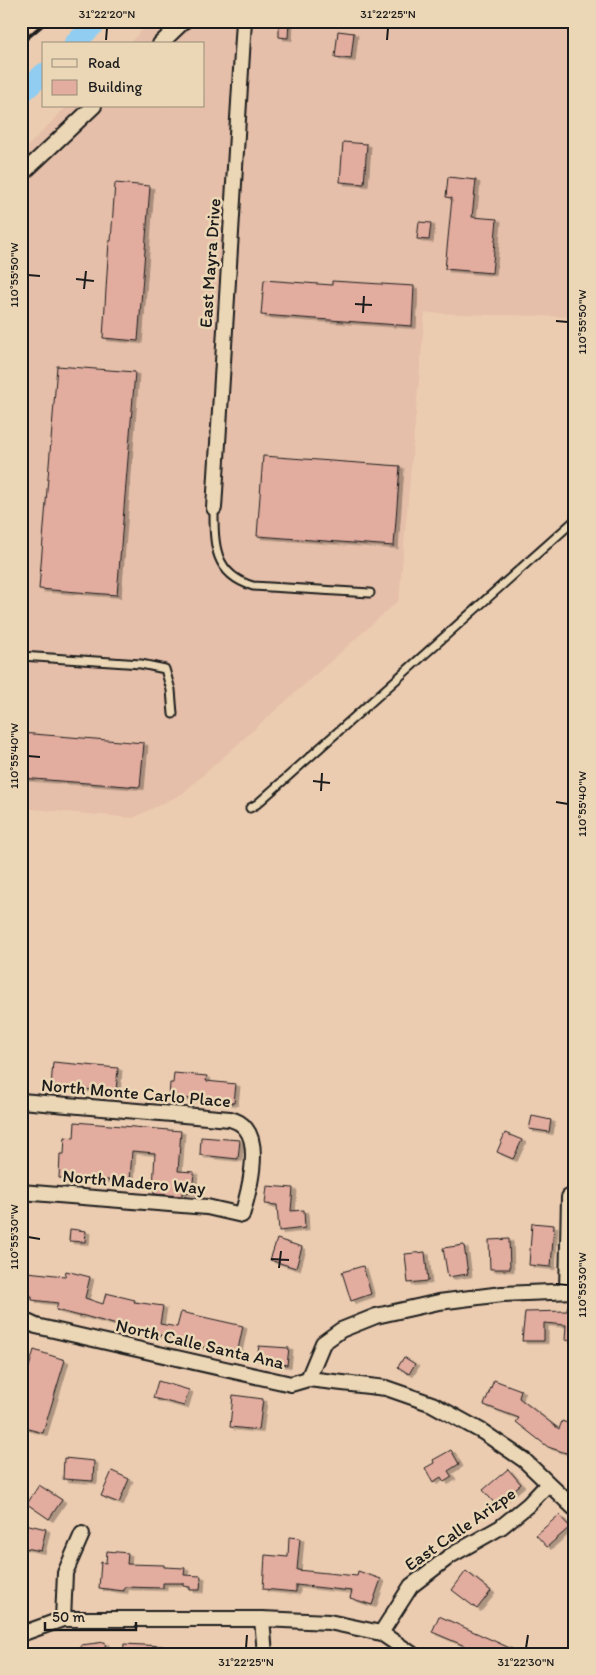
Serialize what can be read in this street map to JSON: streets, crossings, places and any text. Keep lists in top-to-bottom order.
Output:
{
  "streets": {
    "street": [
      "East Mayra Drive",
      "North Monte Carlo Place",
      "North Madero Way",
      "North Calle Santa Ana",
      "East Calle Arizpe"
    ]
  },
  "crossings": [
    ["North Monte Carlo Place", "North Madero Way"],
    ["North Calle Santa Ana", "East Calle Arizpe"]
  ],
  "legend": ["Road", "Building"],
  "scale_bar": "50 m",
  "coordinates": [
    "31°22'20\"N",
    "31°22'25\"N",
    "110°55'50\"W",
    "110°55'40\"W",
    "110°55'30\"W",
    "31°22'30\"N"
  ]
}
